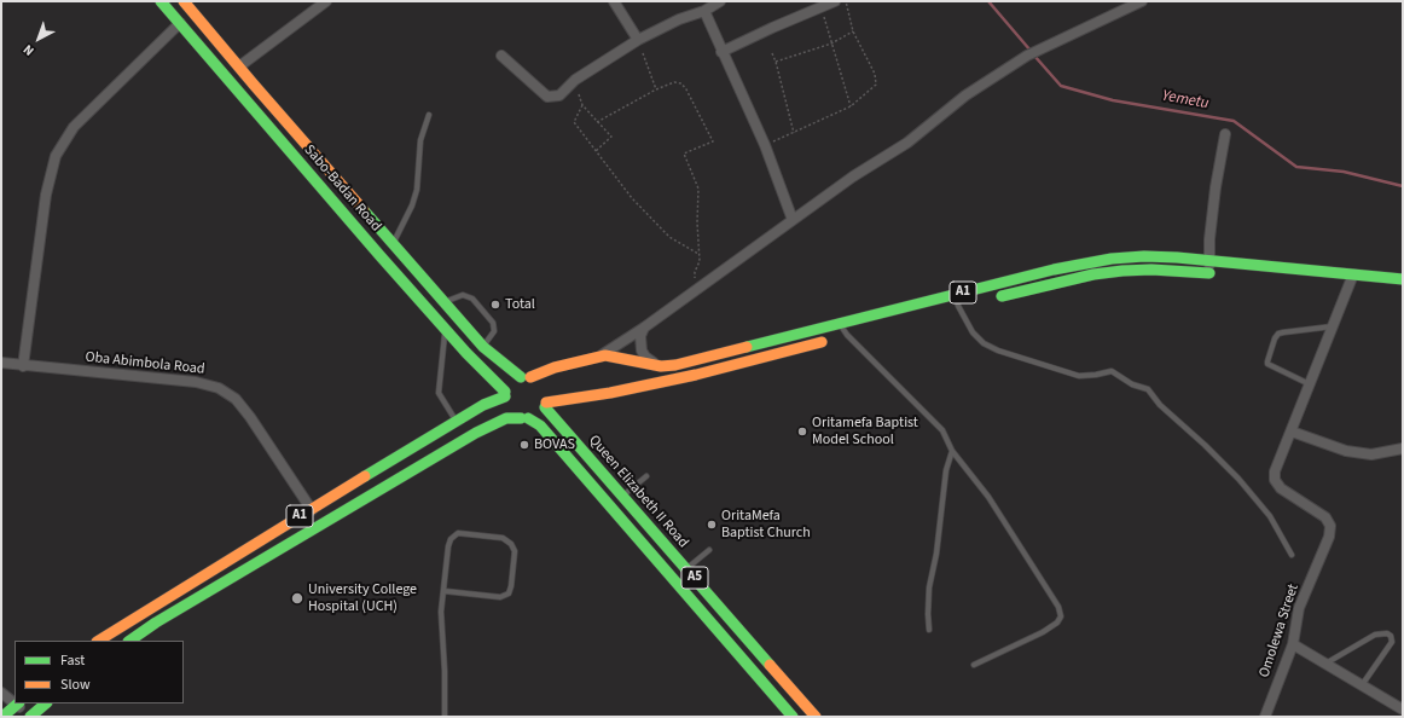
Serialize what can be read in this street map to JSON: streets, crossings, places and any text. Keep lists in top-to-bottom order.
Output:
{
  "streets": {
    "highway": [
      "Sabo-Badan Road",
      "A1",
      "Queen Elizabeth II Road",
      "A5"
    ],
    "street": ["Oba Abimbola Road", "Omolewa Street"]
  },
  "crossings": [
    ["Sabo-Badan Road", "A1"],
    ["Sabo-Badan Road", "Queen Elizabeth II Road"],
    ["Sabo-Badan Road", "A5"],
    ["A1", "Oba Abimbola Road"],
    ["A1", "Queen Elizabeth II Road"],
    ["A1", "A5"],
    ["Queen Elizabeth II Road", "A5"]
  ],
  "water": ["Yemetu"],
  "places": [
    "Total",
    "Oritamefa Baptist Model School",
    "BOVAS",
    "OritaMefa Baptist Church",
    "University College Hospital (UCH)"
  ],
  "legend": ["Fast", "Slow"],
  "north": "bottom left"
}
